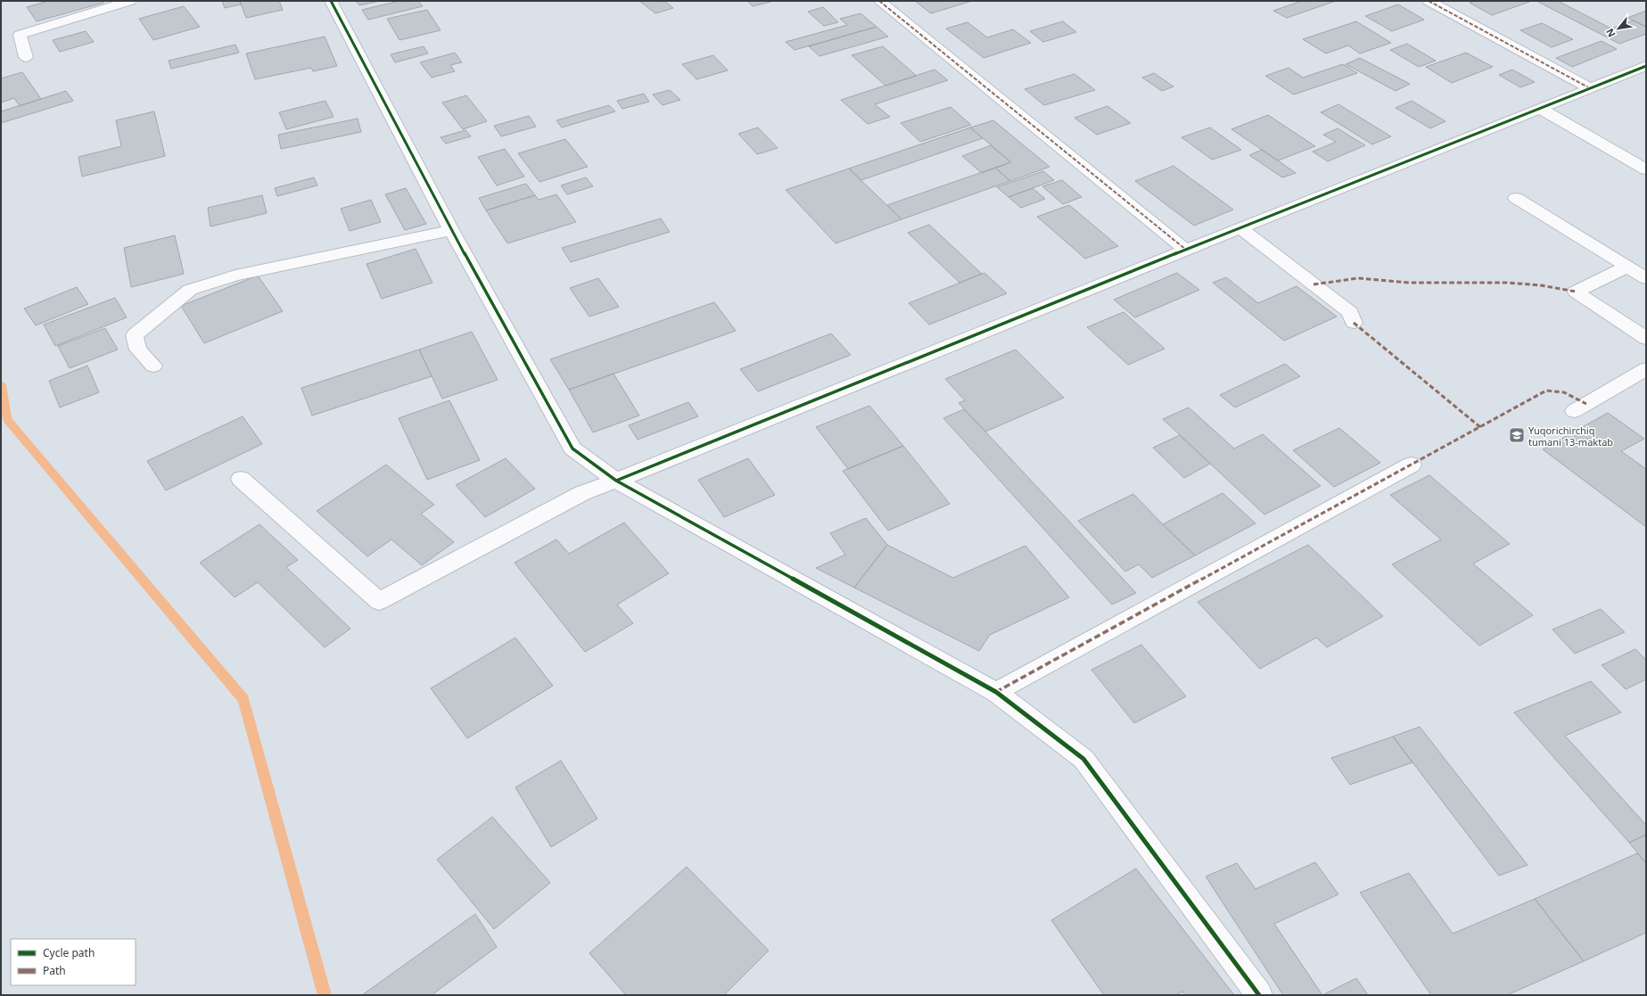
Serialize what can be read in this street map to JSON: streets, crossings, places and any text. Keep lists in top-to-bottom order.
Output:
{
  "places": {
    "school or university": ["Yuqorichirchiq tumani 13-maktab"]
  },
  "legend": ["Cycle path", "Path"],
  "north": "bottom left"
}
